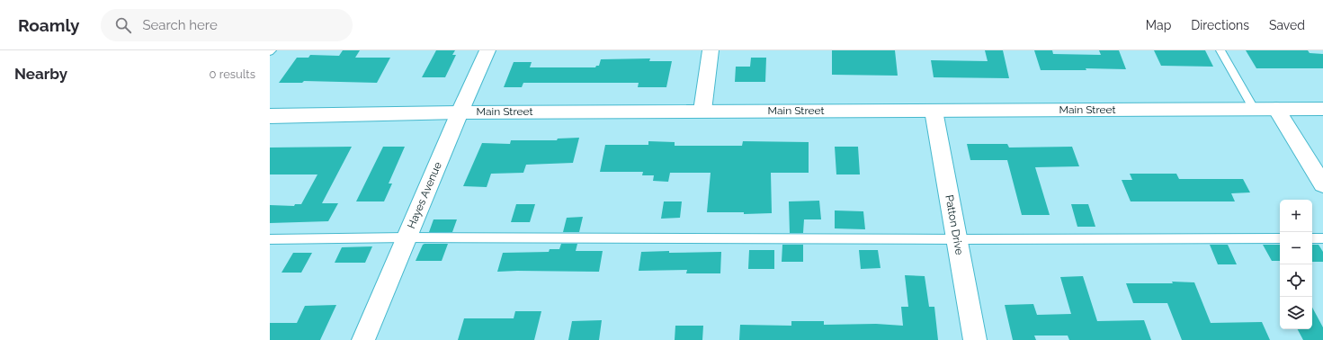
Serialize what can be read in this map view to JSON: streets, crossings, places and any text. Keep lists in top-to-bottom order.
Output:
{
  "streets": {
    "main road": ["Main Street", "Hayes Avenue", "Patton Drive"]
  },
  "crossings": [
    ["Main Street", "Hayes Avenue"],
    ["Main Street", "Patton Drive"]
  ],
  "page": {
    "header": "Roamly",
    "search": "Search here",
    "nav": ["Map", "Directions", "Saved"],
    "heading": ["Nearby", "0 results"],
    "map_buttons": ["+", "−"]
  }
}
